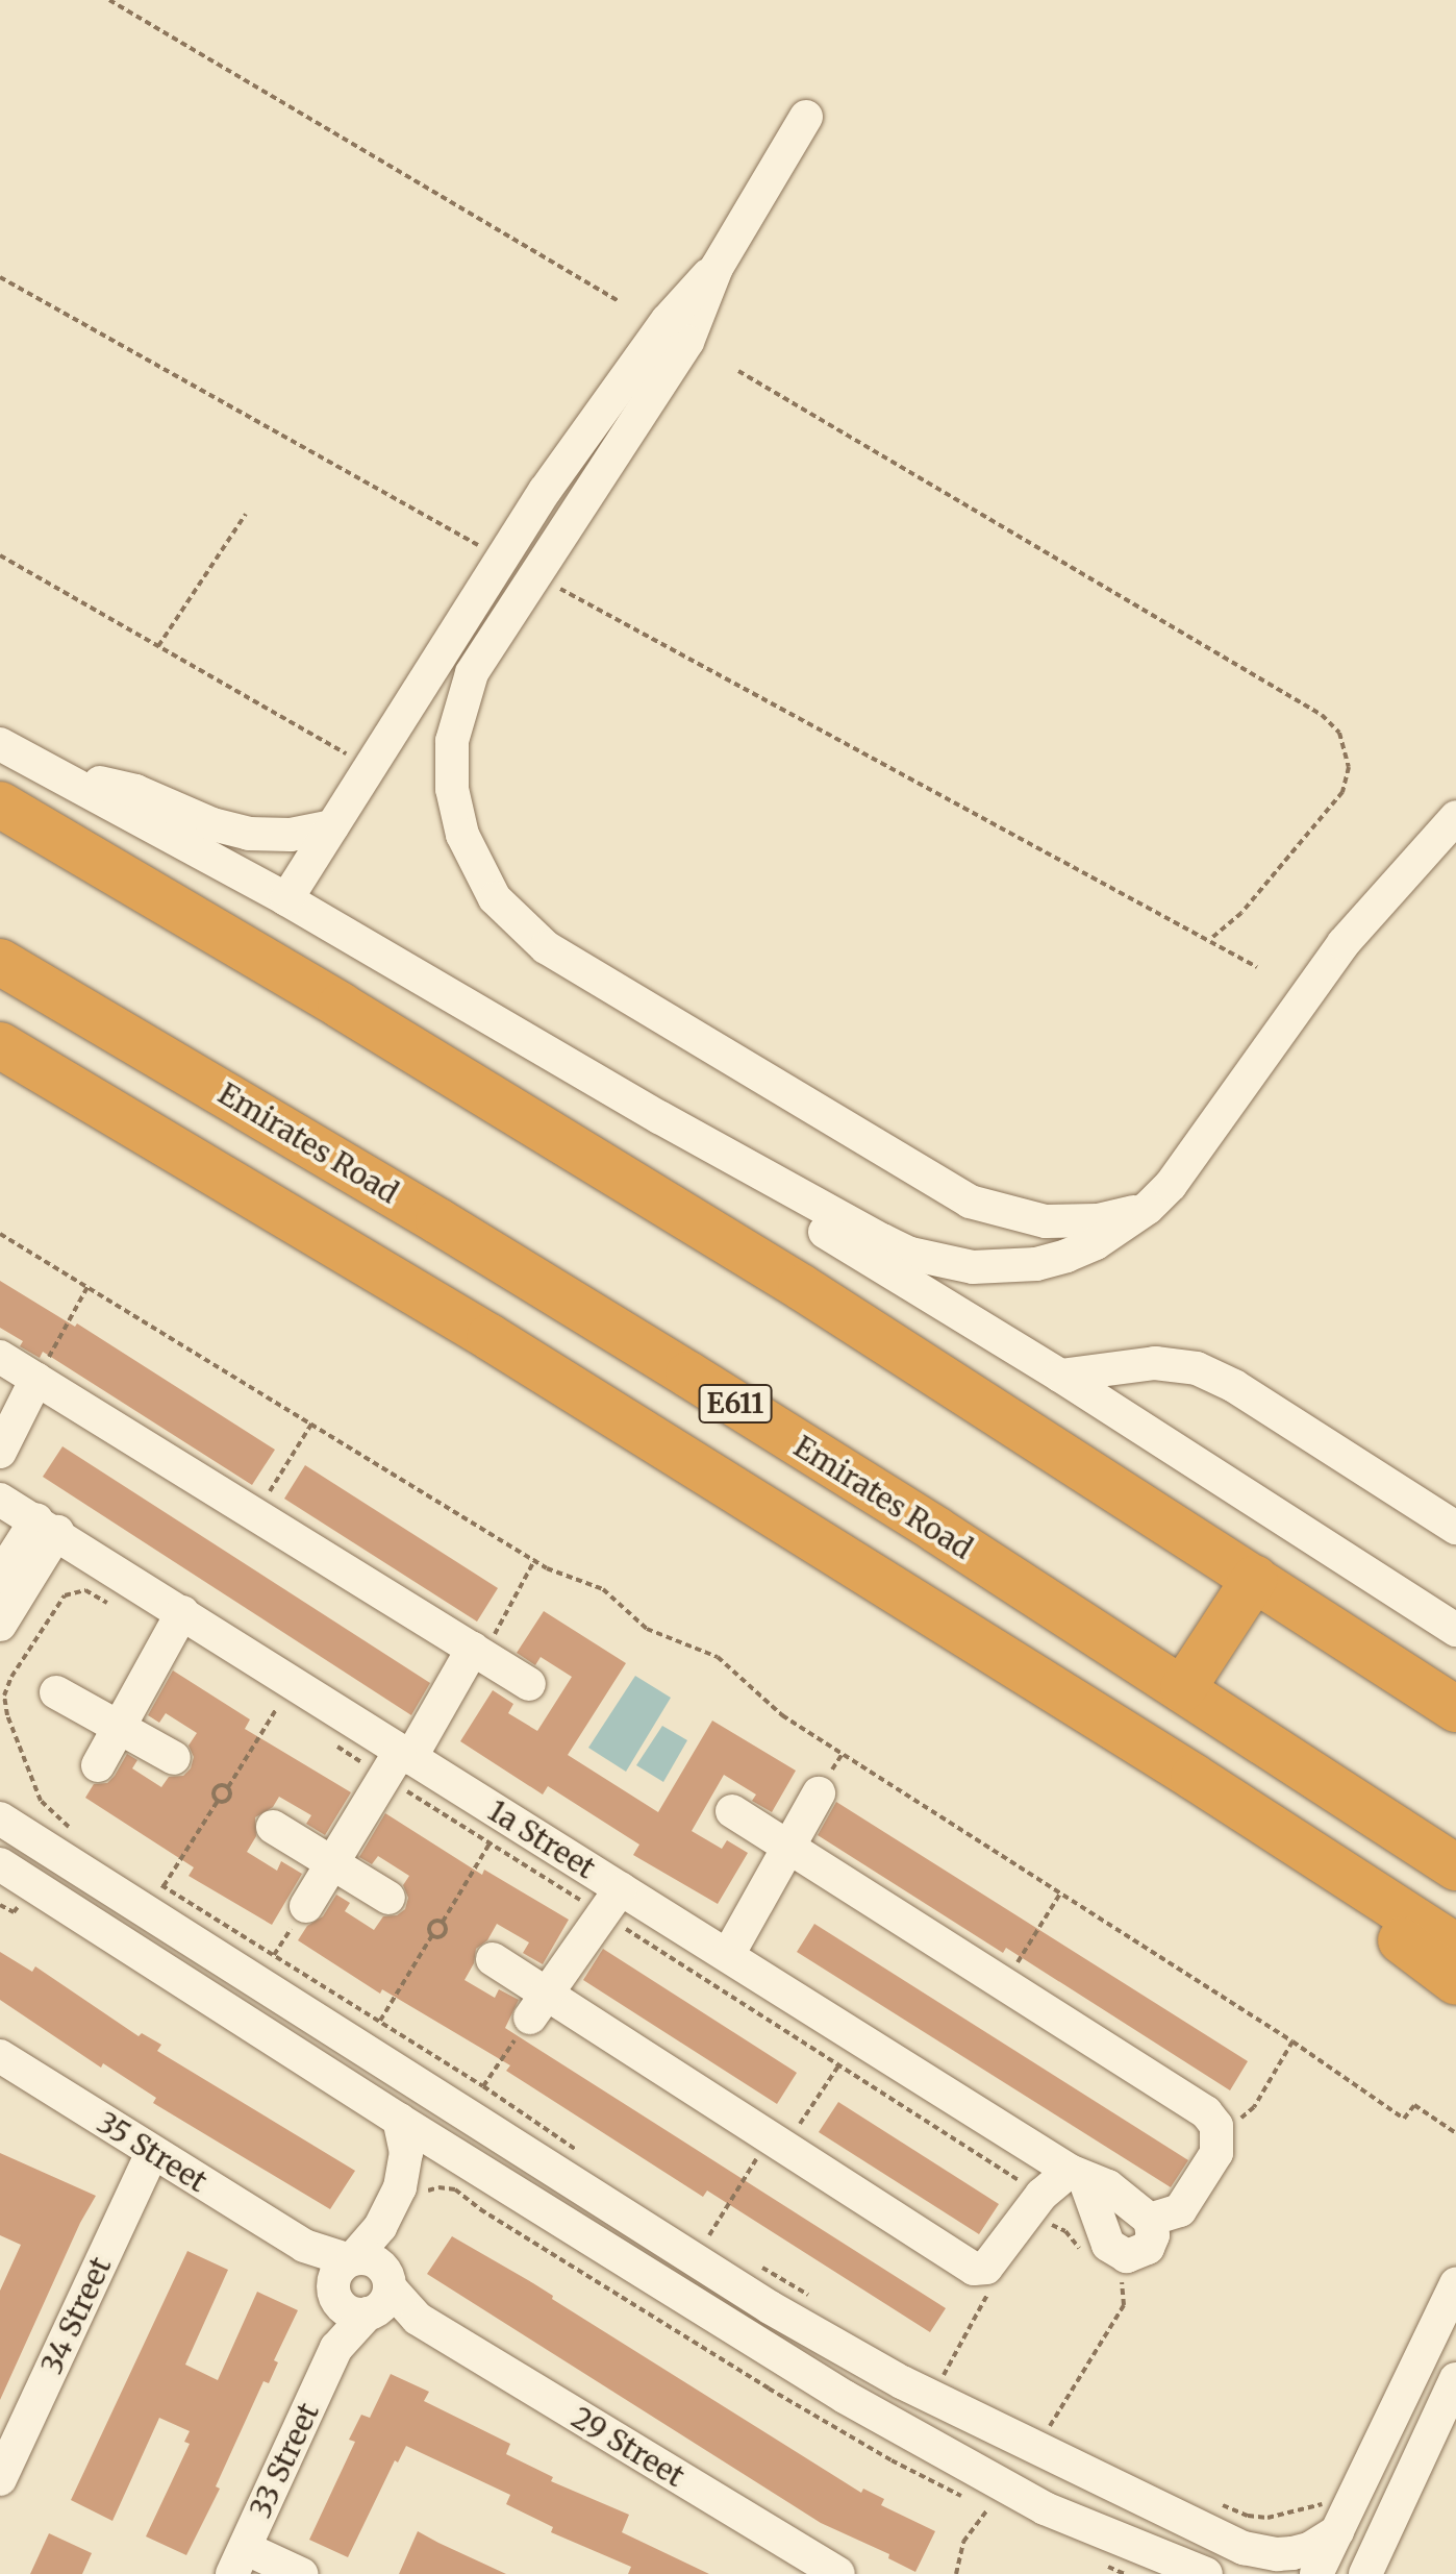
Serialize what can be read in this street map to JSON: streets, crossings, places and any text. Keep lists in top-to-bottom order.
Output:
{
  "streets": {
    "highway": ["Emirates Road", "E611"],
    "street": [
      "1a Street",
      "35 Street",
      "34 Street",
      "29 Street",
      "33 Street"
    ]
  },
  "crossings": [
    ["35 Street", "34 Street"],
    ["35 Street", "29 Street"],
    ["29 Street", "33 Street"]
  ]
}
